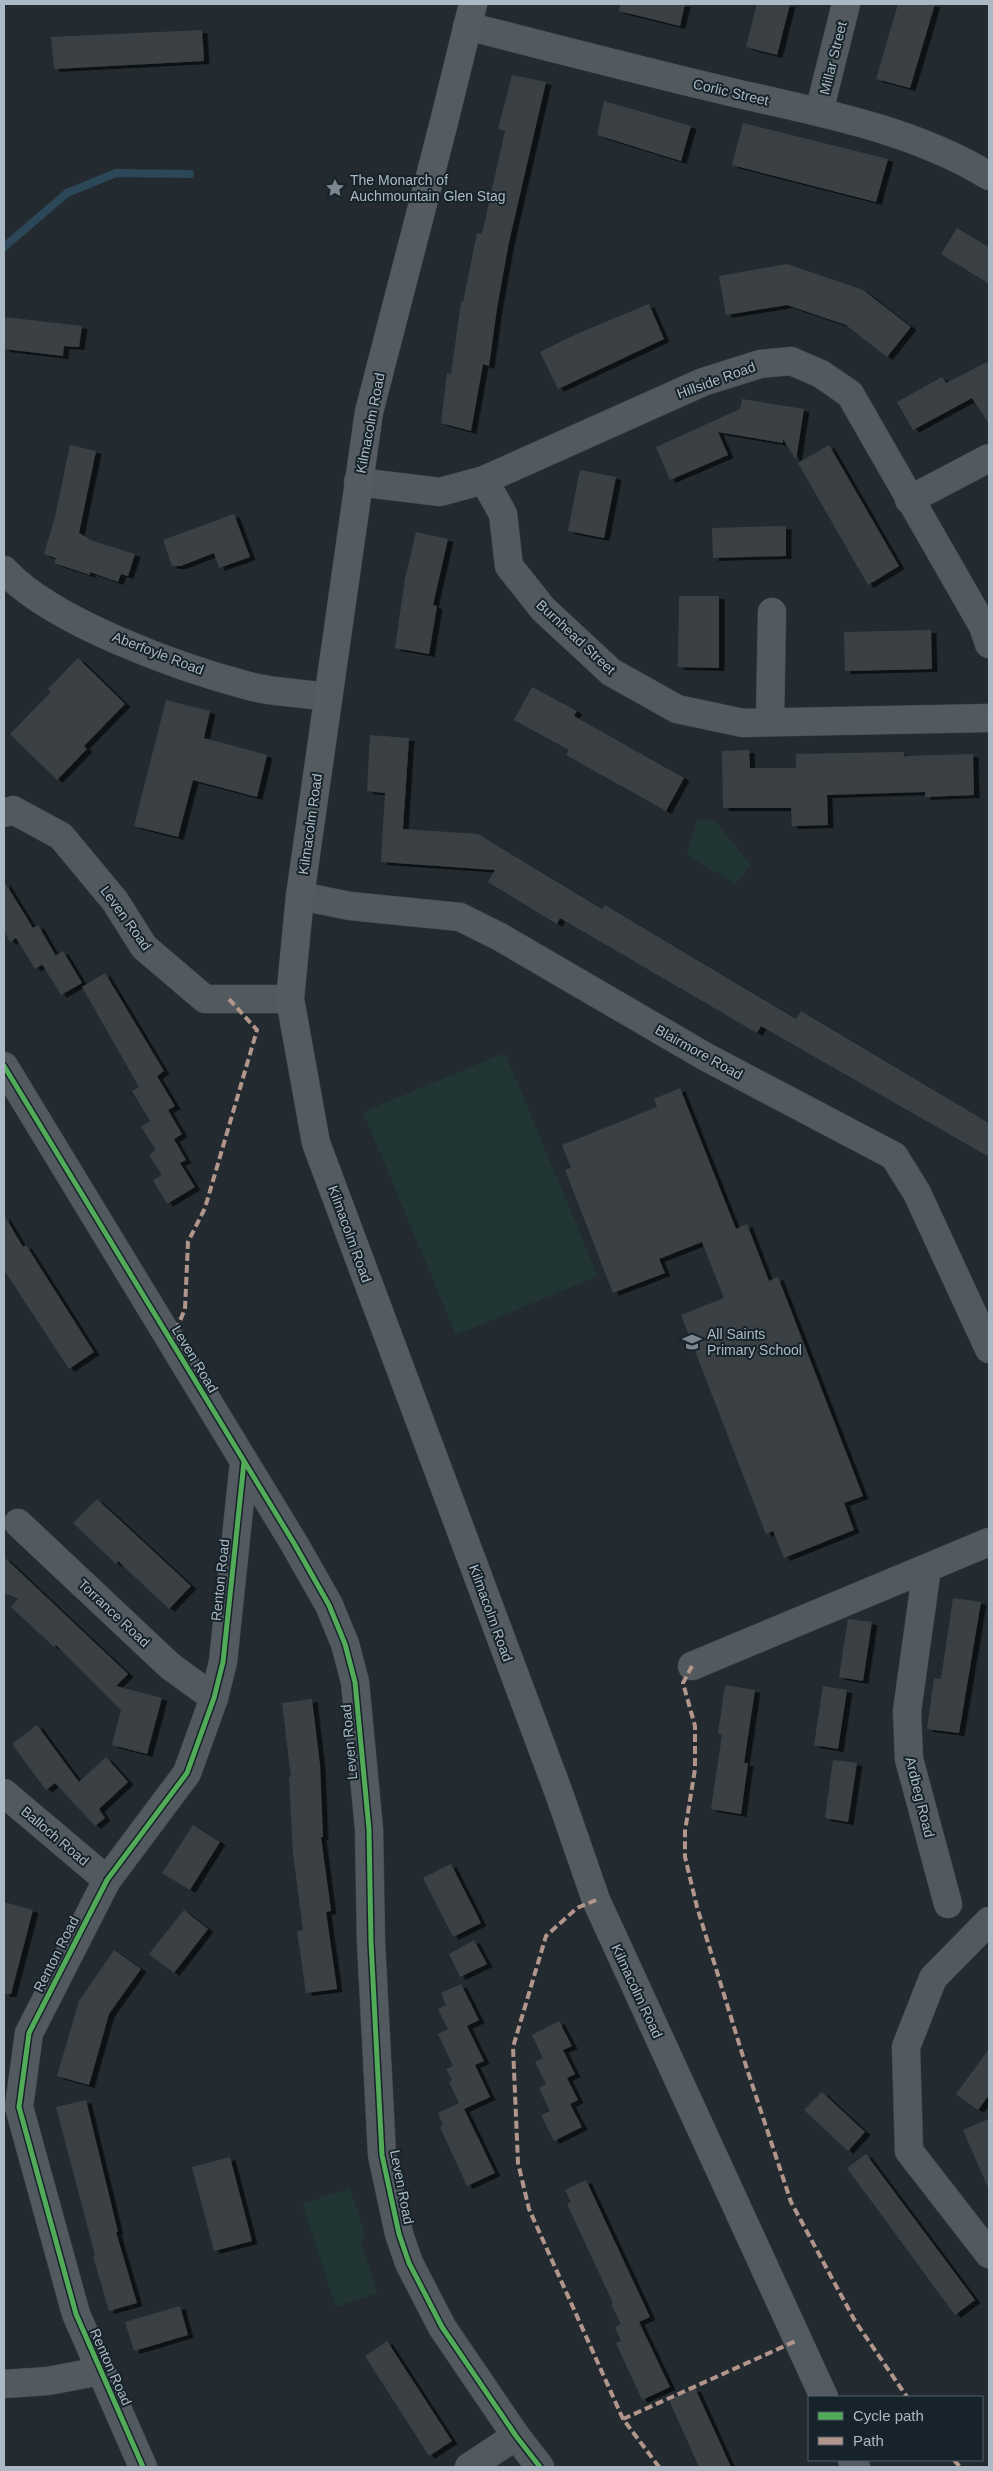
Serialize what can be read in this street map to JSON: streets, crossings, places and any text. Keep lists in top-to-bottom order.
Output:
{
  "streets": {
    "main road": ["Kilmacolm Road"],
    "street": [
      "Millar Street",
      "Corlic Street",
      "Hillside Road",
      "Burnhead Street",
      "Aberfoyle Road",
      "Leven Road",
      "Blairmore Road",
      "Renton Road",
      "Torrance Road",
      "Ardbeg Road",
      "Balloch Road"
    ]
  },
  "crossings": [
    ["Millar Street", "Corlic Street"],
    ["Corlic Street", "Kilmacolm Road"],
    ["Hillside Road", "Burnhead Street"],
    ["Kilmacolm Road", "Aberfoyle Road"],
    ["Kilmacolm Road", "Leven Road"],
    ["Kilmacolm Road", "Blairmore Road"],
    ["Leven Road", "Renton Road"],
    ["Renton Road", "Torrance Road"],
    ["Renton Road", "Balloch Road"]
  ],
  "places": {
    "place": ["The Monarch of Auchmountain Glen Stag"],
    "school or university": ["All Saints Primary School"]
  },
  "legend": ["Cycle path", "Path"]
}
